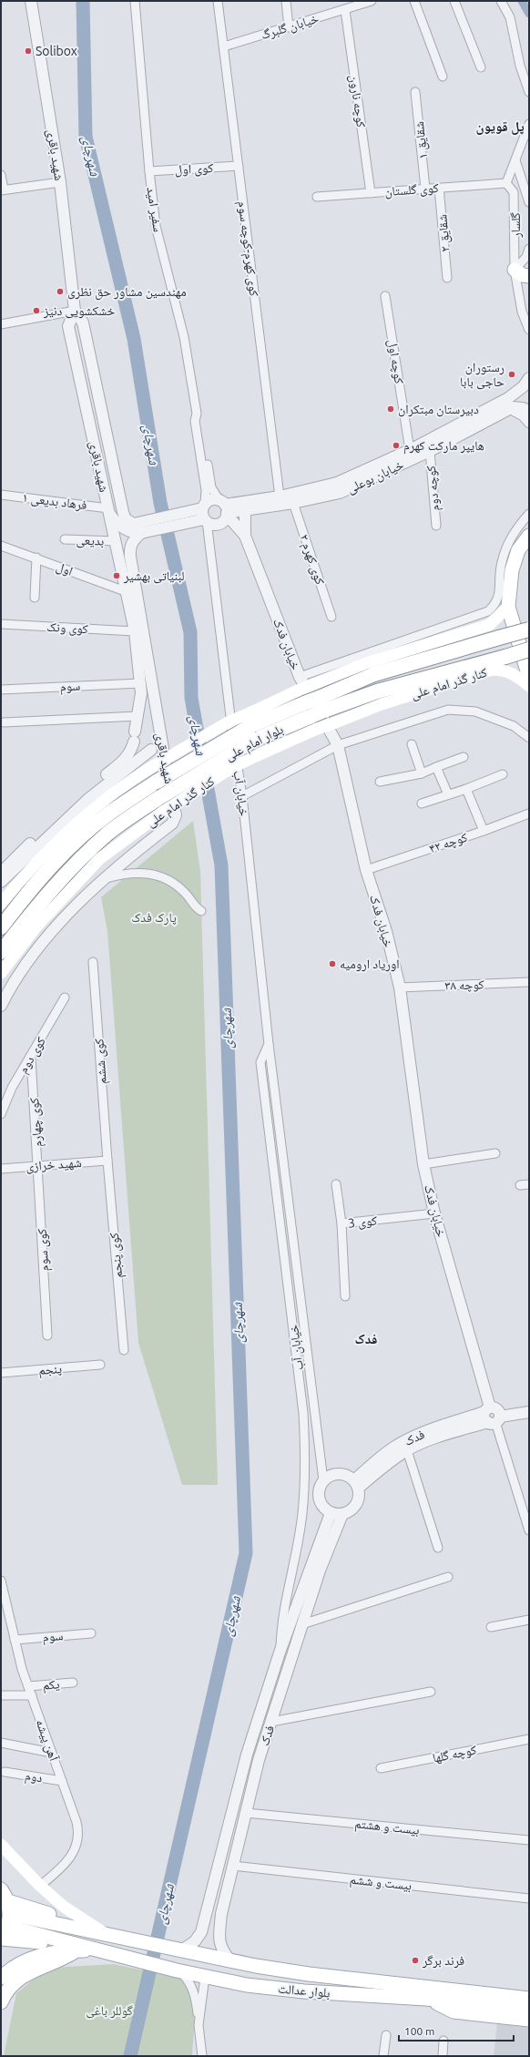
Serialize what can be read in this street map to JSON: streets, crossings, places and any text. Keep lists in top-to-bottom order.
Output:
{
  "streets": {
    "highway": ["بلوار امام علی"],
    "main road": ["کنار گذر امام علی", "بلوار عدالت"],
    "street": [
      "خیابان گلبرگ",
      "کوچه نارون",
      "شقایق ۱",
      "شهید باقری",
      "کوی اول",
      "کوی گلستان",
      "سفیر امید",
      "گلسار",
      "شقایق ۲",
      "کوی کهرم-کوچه سوم",
      "کوچه اول",
      "خیابان بوعلی",
      "کوچه دوم",
      "فرهاد بدیعی ۱",
      "بدیعی",
      "کوی کهرم ۲",
      "اول",
      "کوی ونک",
      "خیابان فدک",
      "سوم",
      "خیابان آب",
      "کوچه ۴۲",
      "کوچه ۳۸",
      "کوی دوم",
      "کوی ششم",
      "کوی چهارم",
      "شهید خرازی",
      "کوی 3",
      "کوی سوم",
      "کوی پنجم",
      "پنجم",
      "فدک",
      "یکم",
      "آهن پیشه",
      "کوچه گلها",
      "دوم",
      "بیست و هشتم",
      "بیست و ششم"
    ]
  },
  "crossings": [
    ["خیابان گلبرگ", "کوچه نارون"],
    ["خیابان گلبرگ", "کوی کهرم-کوچه سوم"],
    ["کوچه نارون", "کوی گلستان"],
    ["شقایق ۱", "کوی گلستان"],
    ["شهید باقری", "سفیر امید"],
    ["شهید باقری", "فرهاد بدیعی ۱"],
    ["شهید باقری", "بدیعی"],
    ["شهید باقری", "اول"],
    ["شهید باقری", "کوی ونک"],
    ["شهید باقری", "سوم"],
    ["شهید باقری", "خیابان آب"],
    ["کوی اول", "سفیر امید"],
    ["کوی اول", "کوی کهرم-کوچه سوم"],
    ["کوی گلستان", "گلسار"],
    ["کوی گلستان", "شقایق ۲"],
    ["سفیر امید", "خیابان بوعلی"],
    ["سفیر امید", "خیابان فدک"],
    ["سفیر امید", "خیابان آب"],
    ["کوی کهرم-کوچه سوم", "خیابان بوعلی"],
    ["کوچه اول", "خیابان بوعلی"],
    ["خیابان بوعلی", "کوچه دوم"],
    ["خیابان بوعلی", "کوی کهرم ۲"],
    ["خیابان بوعلی", "خیابان فدک"],
    ["خیابان فدک", "کوچه ۴۲"],
    ["خیابان فدک", "کوچه ۳۸"],
    ["خیابان فدک", "کوی 3"],
    ["خیابان فدک", "فدک"],
    ["سوم", "آهن پیشه"],
    ["خیابان آب", "فدک"],
    ["کوی دوم", "کوی چهارم"],
    ["کوی ششم", "شهید خرازی"],
    ["کوی ششم", "کوی پنجم"],
    ["کوی چهارم", "شهید خرازی"],
    ["کوی چهارم", "کوی سوم"],
    ["شهید خرازی", "کوی سوم"],
    ["شهید خرازی", "کوی پنجم"],
    ["فدک", "بیست و هشتم"],
    ["فدک", "بیست و ششم"],
    ["فدک", "بلوار عدالت"],
    ["یکم", "آهن پیشه"],
    ["آهن پیشه", "دوم"]
  ],
  "districts": ["پل قویون", "فدک"],
  "water": ["شهرچای"],
  "parks": ["پارک فدک", "گوللر باغی"],
  "places": [
    "Solibox",
    "مهندسین مشاور حق نظری",
    "خشکشویی دنیز",
    "رستوران حاجی بابا",
    "دبیرستان مبتکران",
    "هایپر مارکت کهرم",
    "لبنیاتی بهشیر",
    "اوریاد ارومیه",
    "فرند برگر"
  ],
  "scale_bar": "100 m"
}
